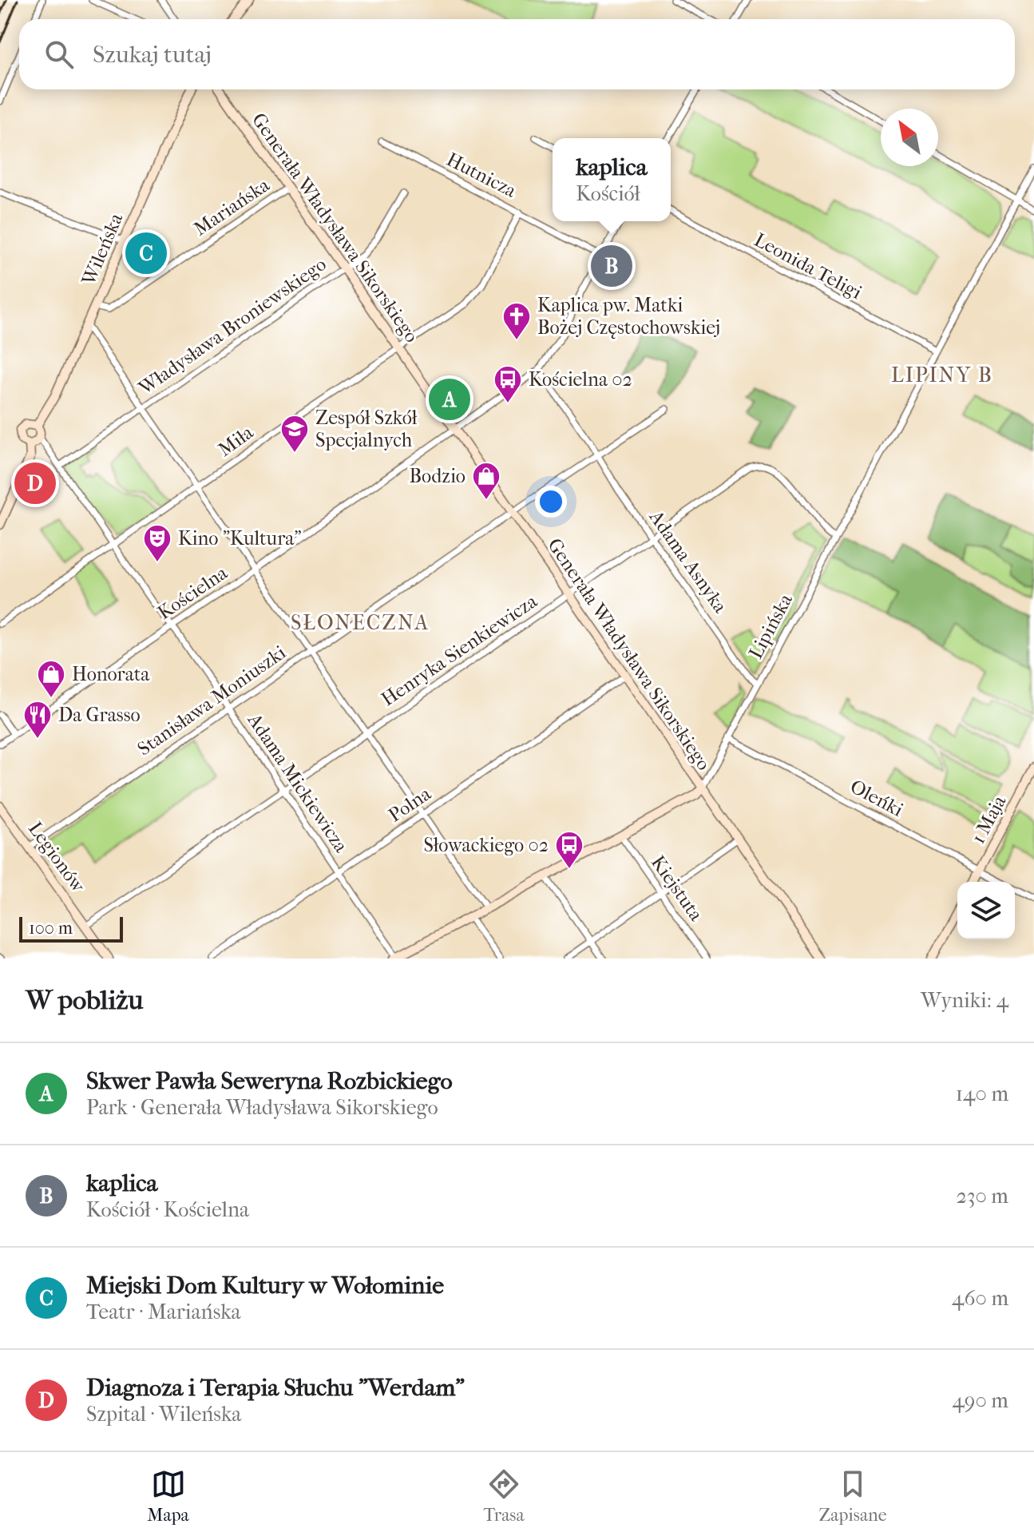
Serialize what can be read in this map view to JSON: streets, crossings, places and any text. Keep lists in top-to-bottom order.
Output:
{
  "streets": {
    "street": [
      "Hutnicza",
      "Mariańska",
      "Generała Władysława Sikorskiego",
      "Wileńska",
      "Leonida Teligi",
      "Władysława Broniewskiego",
      "Miła",
      "Adama Asnyka",
      "Kościelna",
      "Lipińska",
      "Henryka Sienkiewicza",
      "Stanisława Moniuszki",
      "Adama Mickiewicza",
      "Oleńki",
      "Polna",
      "1 Maja",
      "Legionów",
      "Kiejstuta"
    ]
  },
  "crossings": [
    ["Hutnicza", "Miła"],
    ["Hutnicza", "Kościelna"],
    ["Mariańska", "Generała Władysława Sikorskiego"],
    ["Mariańska", "Wileńska"],
    ["Generała Władysława Sikorskiego", "Władysława Broniewskiego"],
    ["Generała Władysława Sikorskiego", "Miła"],
    ["Generała Władysława Sikorskiego", "Kościelna"],
    ["Generała Władysława Sikorskiego", "Lipińska"],
    ["Generała Władysława Sikorskiego", "Henryka Sienkiewicza"],
    ["Generała Władysława Sikorskiego", "Stanisława Moniuszki"],
    ["Generała Władysława Sikorskiego", "Polna"],
    ["Wileńska", "Adama Mickiewicza"],
    ["Leonida Teligi", "Lipińska"],
    ["Władysława Broniewskiego", "Adama Mickiewicza"],
    ["Miła", "Adama Mickiewicza"],
    ["Adama Asnyka", "Kościelna"],
    ["Adama Asnyka", "Lipińska"],
    ["Adama Asnyka", "Henryka Sienkiewicza"],
    ["Adama Asnyka", "Stanisława Moniuszki"],
    ["Kościelna", "Adama Mickiewicza"],
    ["Lipińska", "Henryka Sienkiewicza"],
    ["Lipińska", "Adama Mickiewicza"],
    ["Lipińska", "Oleńki"],
    ["Lipińska", "Kiejstuta"],
    ["Henryka Sienkiewicza", "Adama Mickiewicza"],
    ["Henryka Sienkiewicza", "Legionów"],
    ["Stanisława Moniuszki", "Adama Mickiewicza"],
    ["Stanisława Moniuszki", "Legionów"],
    ["Adama Mickiewicza", "Polna"],
    ["Oleńki", "1 Maja"]
  ],
  "districts": ["LIPINY B", "SŁONECZNA"],
  "places": {
    "church": ["Kaplica pw. Matki Bożej Częstochowskiej"],
    "bus stop": ["Kościelna 02", "Słowackiego 02"],
    "school or university": ["Zespół Szkół Specjalnych"],
    "shop": ["Bodzio", "Honorata"],
    "theatre": ["Kino \"Kultura\""],
    "restaurant": ["Da Grasso"]
  },
  "scale_bar": "100 m",
  "north": "top left",
  "page": {
    "search": "Szukaj tutaj",
    "popup": ["kaplica", "Kościół"],
    "pins": [
      "C",
      "B",
      "A",
      "D"
    ],
    "scale": "100 m",
    "heading": ["W pobliżu", "Wyniki: 4"],
    "list": [
      {
        "mark": "A",
        "name": "Skwer Pawła Seweryna Rozbickiego",
        "note": "Park · Generała Władysława Sikorskiego",
        "value": "140 m"
      },
      {
        "mark": "B",
        "name": "kaplica",
        "note": "Kościół · Kościelna",
        "value": "230 m"
      },
      {
        "mark": "C",
        "name": "Miejski Dom Kultury w Wołominie",
        "note": "Teatr · Mariańska",
        "value": "460 m"
      },
      {
        "mark": "D",
        "name": "Diagnoza i Terapia Słuchu \"Werdam\"",
        "note": "Szpital · Wileńska",
        "value": "490 m"
      }
    ],
    "nav": ["Mapa", "Trasa", "Zapisane"]
  }
}
